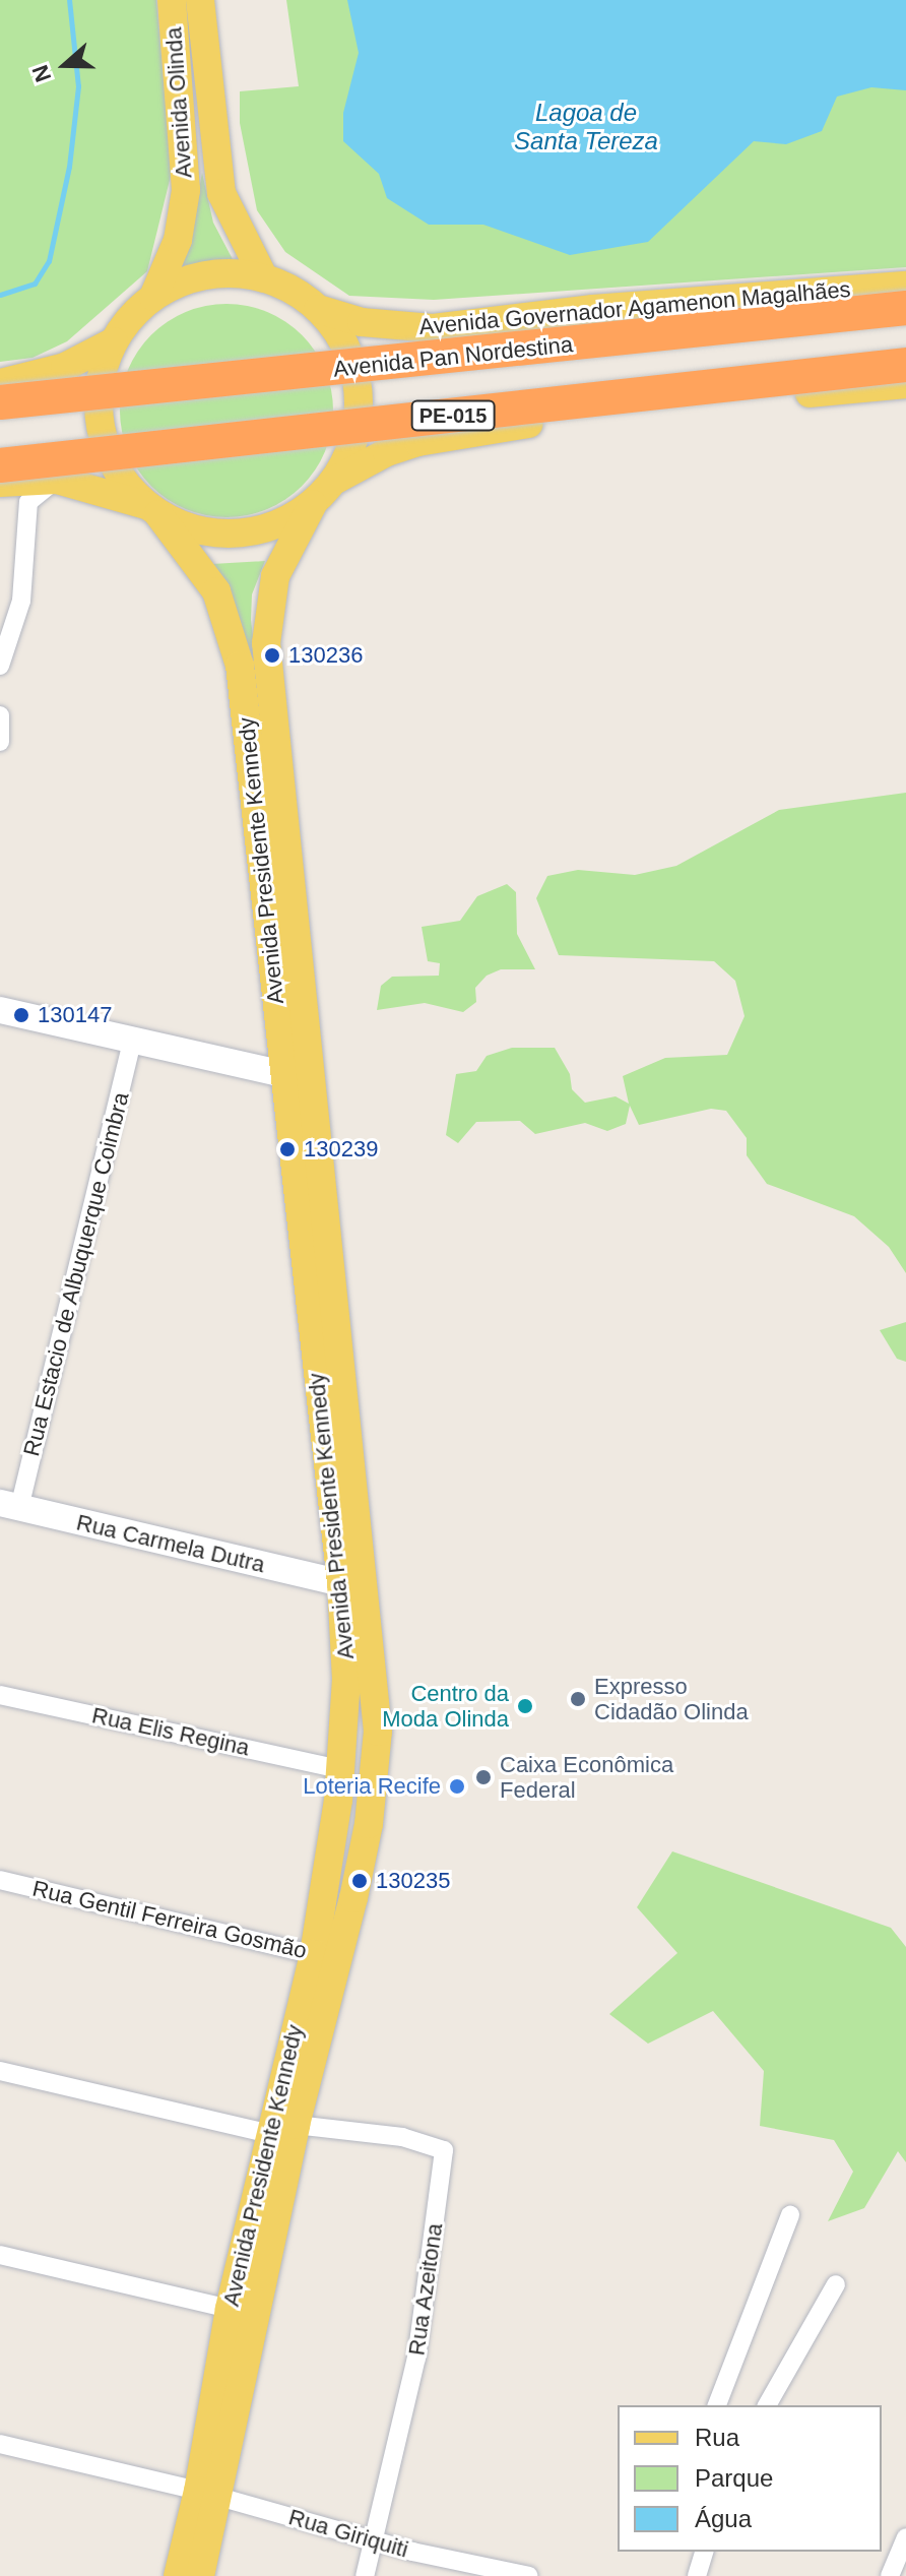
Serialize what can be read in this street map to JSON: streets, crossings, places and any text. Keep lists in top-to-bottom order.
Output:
{
  "streets": {
    "highway": ["Avenida Pan Nordestina", "PE-015"],
    "main road": ["Avenida Olinda", "Avenida Governador Agamenon Magalhães", "Avenida Presidente Kennedy"],
    "street": [
      "Rua Estacio de Albuquerque Coimbra",
      "Rua Carmela Dutra",
      "Rua Elis Regina",
      "Rua Gentil Ferreira Gosmão",
      "Rua Azeitona",
      "Rua Giriquiti"
    ]
  },
  "crossings": [
    ["Avenida Olinda", "Avenida Governador Agamenon Magalhães"],
    ["Avenida Olinda", "Avenida Presidente Kennedy"],
    ["Avenida Governador Agamenon Magalhães", "Avenida Presidente Kennedy"],
    ["Avenida Presidente Kennedy", "Rua Carmela Dutra"],
    ["Avenida Presidente Kennedy", "Rua Elis Regina"],
    ["Avenida Presidente Kennedy", "Rua Gentil Ferreira Gosmão"],
    ["Avenida Presidente Kennedy", "Rua Azeitona"],
    ["Avenida Presidente Kennedy", "Rua Giriquiti"],
    ["Rua Estacio de Albuquerque Coimbra", "Rua Carmela Dutra"],
    ["Rua Azeitona", "Rua Giriquiti"]
  ],
  "water": ["Lagoa de Santa Tereza"],
  "places": [
    "130236",
    "130147",
    "130239",
    "Expresso Cidadão Olinda",
    "Centro da Moda Olinda",
    "Caixa Econômica Federal",
    "Loteria Recife",
    "130235"
  ],
  "legend": ["Rua", "Parque", "Água"],
  "north": "left"
}
